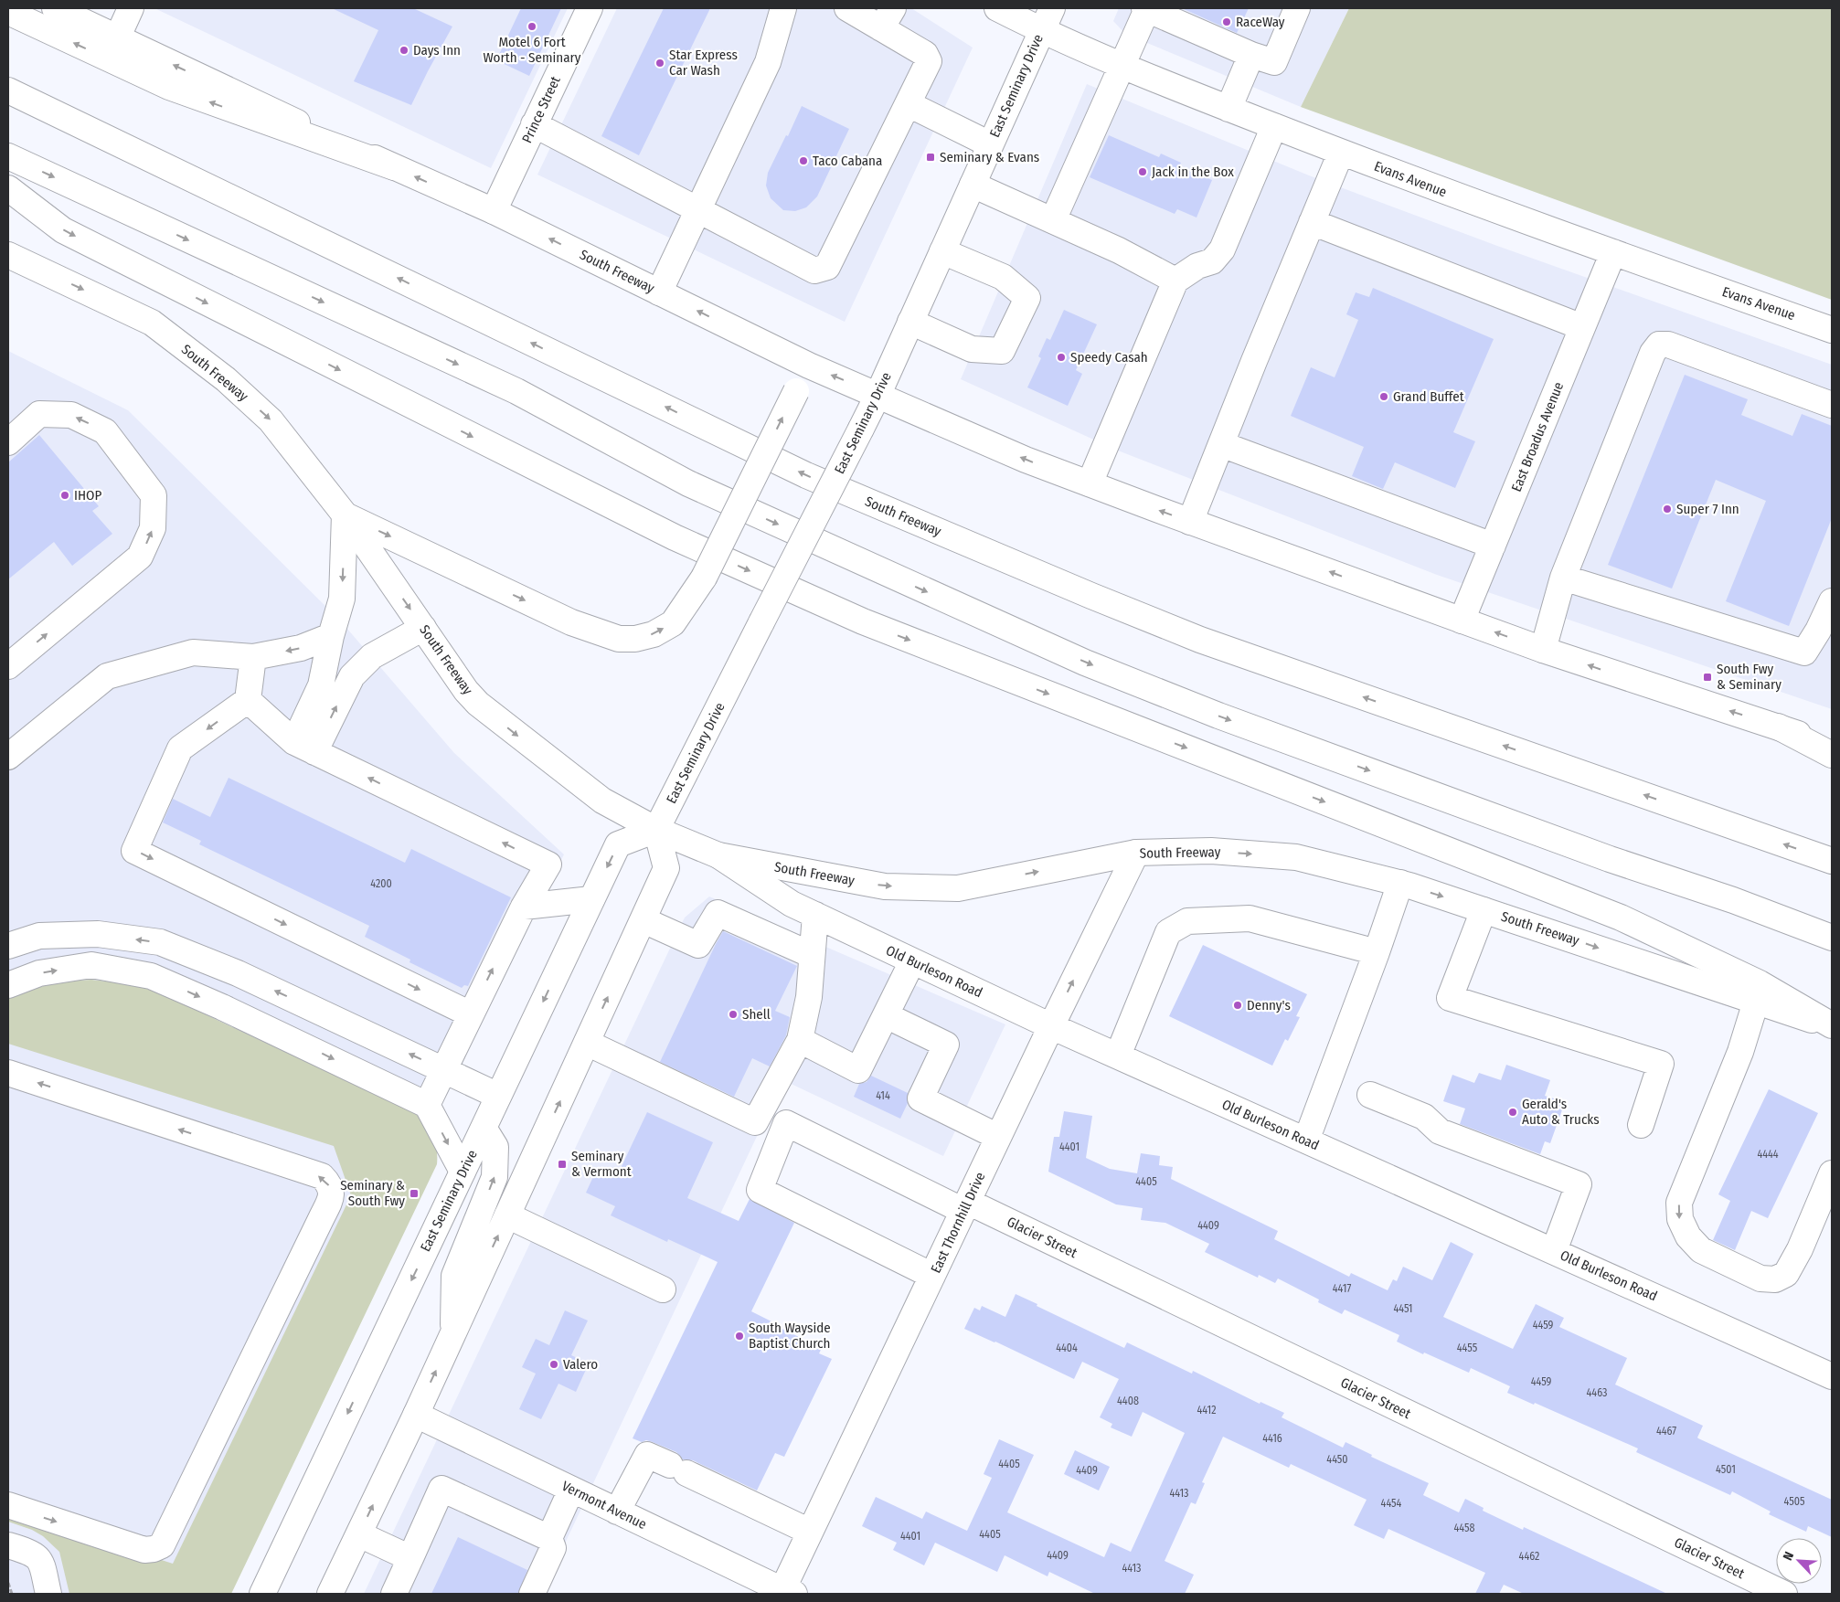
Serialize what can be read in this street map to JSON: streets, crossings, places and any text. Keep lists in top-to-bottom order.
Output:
{
  "streets": {
    "main road": [
      "East Seminary Drive",
      "Prince Street",
      "Evans Avenue",
      "South Freeway",
      "East Broadus Avenue",
      "Old Burleson Road",
      "East Thornhill Drive",
      "Glacier Street",
      "Vermont Avenue"
    ]
  },
  "crossings": [
    ["East Seminary Drive", "Evans Avenue"],
    ["East Seminary Drive", "South Freeway"],
    ["Prince Street", "South Freeway"],
    ["Evans Avenue", "East Broadus Avenue"],
    ["South Freeway", "East Broadus Avenue"],
    ["South Freeway", "Old Burleson Road"],
    ["South Freeway", "East Thornhill Drive"],
    ["Old Burleson Road", "East Thornhill Drive"],
    ["East Thornhill Drive", "Glacier Street"],
    ["East Thornhill Drive", "Vermont Avenue"]
  ],
  "places": {
    "other": [
      "RaceWay",
      "Motel 6 Fort Worth - Seminary",
      "Days Inn",
      "Star Express Car Wash",
      "Taco Cabana",
      "Jack in the Box",
      "Speedy Casah",
      "Grand Buffet",
      "IHOP",
      "Super 7 Inn",
      "Denny's",
      "Shell",
      "Gerald's Auto & Trucks",
      "South Wayside Baptist Church",
      "Valero"
    ],
    "transit": [
      "Seminary & Evans",
      "South Fwy & Seminary",
      "Seminary & Vermont",
      "Seminary & South Fwy"
    ]
  },
  "house_numbers": [
    "4200",
    "414",
    "4401",
    "4444",
    "4405",
    "4409",
    "4417",
    "4451",
    "4459",
    "4404",
    "4455",
    "4459",
    "4463",
    "4408",
    "4412",
    "4467",
    "4416",
    "4450",
    "4405",
    "4501",
    "4409",
    "4413",
    "4505",
    "4454",
    "4458",
    "4405",
    "4401",
    "4409",
    "4462",
    "4413"
  ],
  "north": "top left"
}
